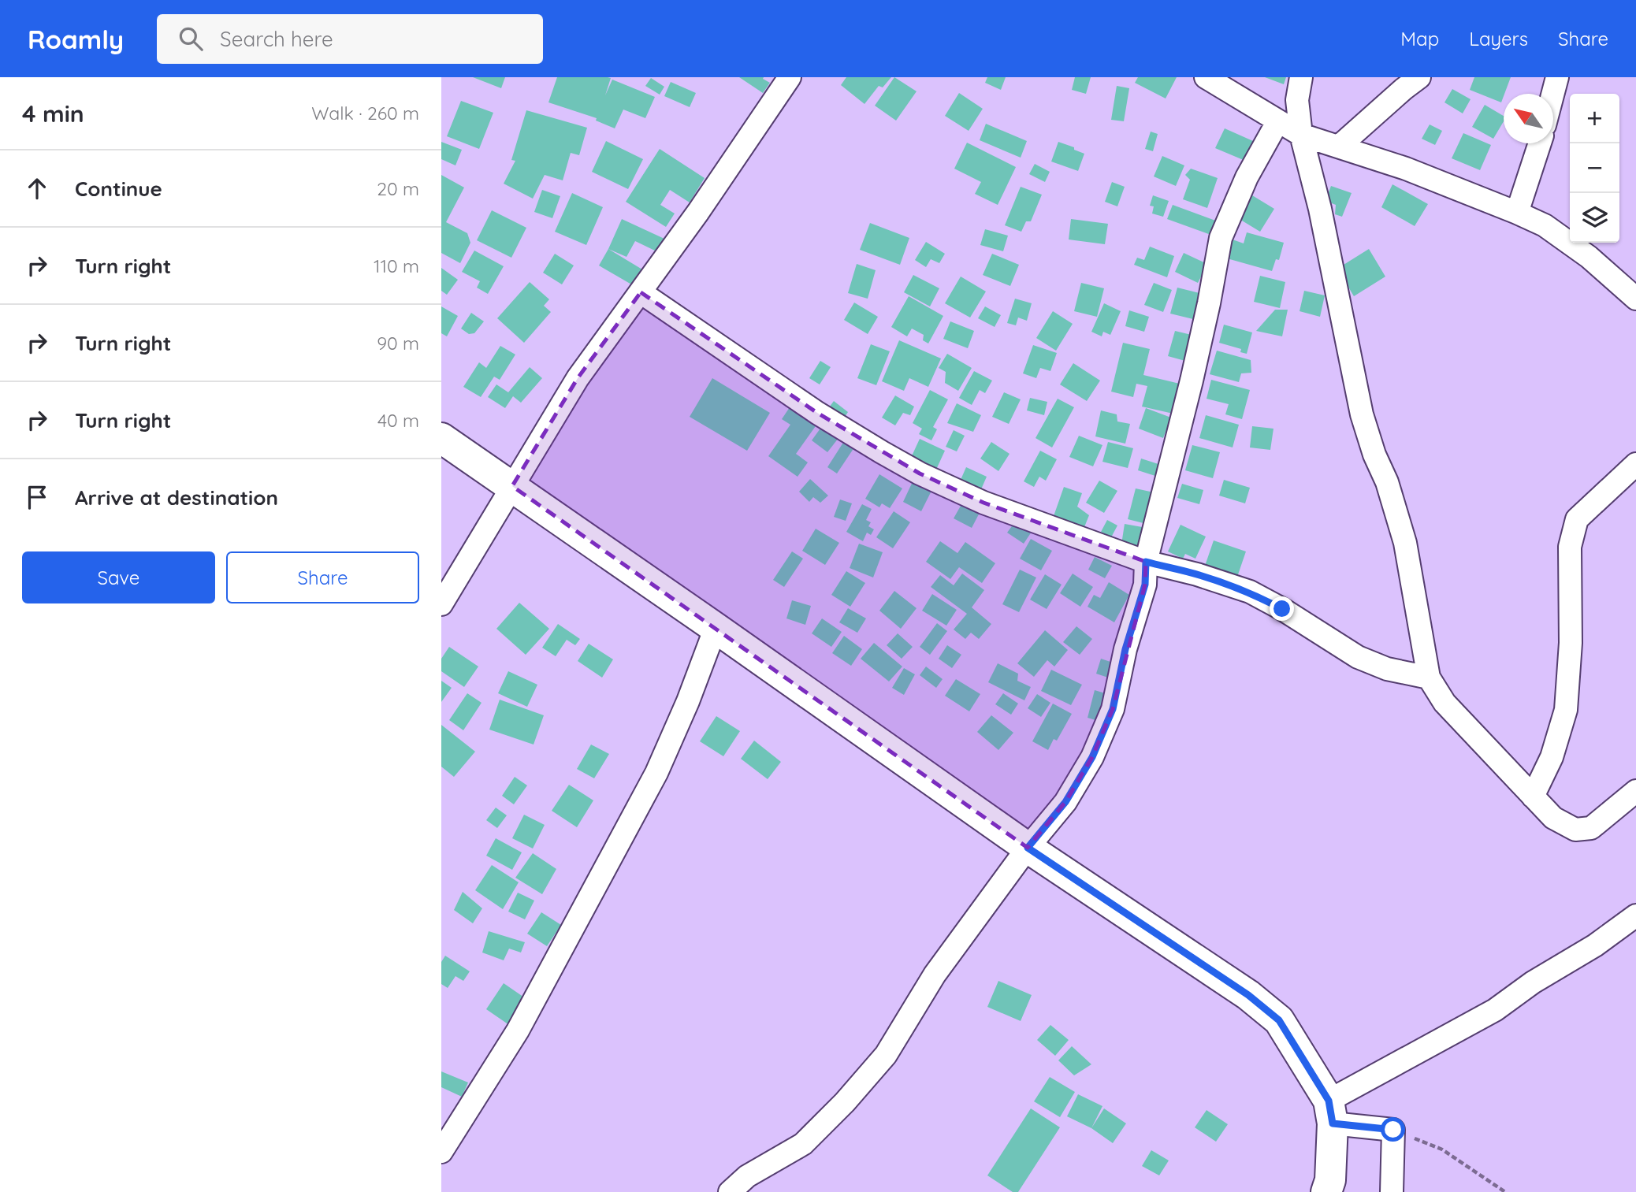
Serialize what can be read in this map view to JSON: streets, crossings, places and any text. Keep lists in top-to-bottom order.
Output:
{
  "north": "top left",
  "page": {
    "header": "Roamly",
    "search": "Search here",
    "nav": ["Map", "Layers", "Share"],
    "heading": ["4 min", "Walk · 260 m"],
    "map_buttons": ["+", "−"],
    "list": [
      ["Continue", "20 m"],
      ["Turn right", "110 m"],
      ["Turn right", "90 m"],
      ["Turn right", "40 m"],
      "Arrive at destination"
    ],
    "buttons": ["Save", "Share"]
  }
}
